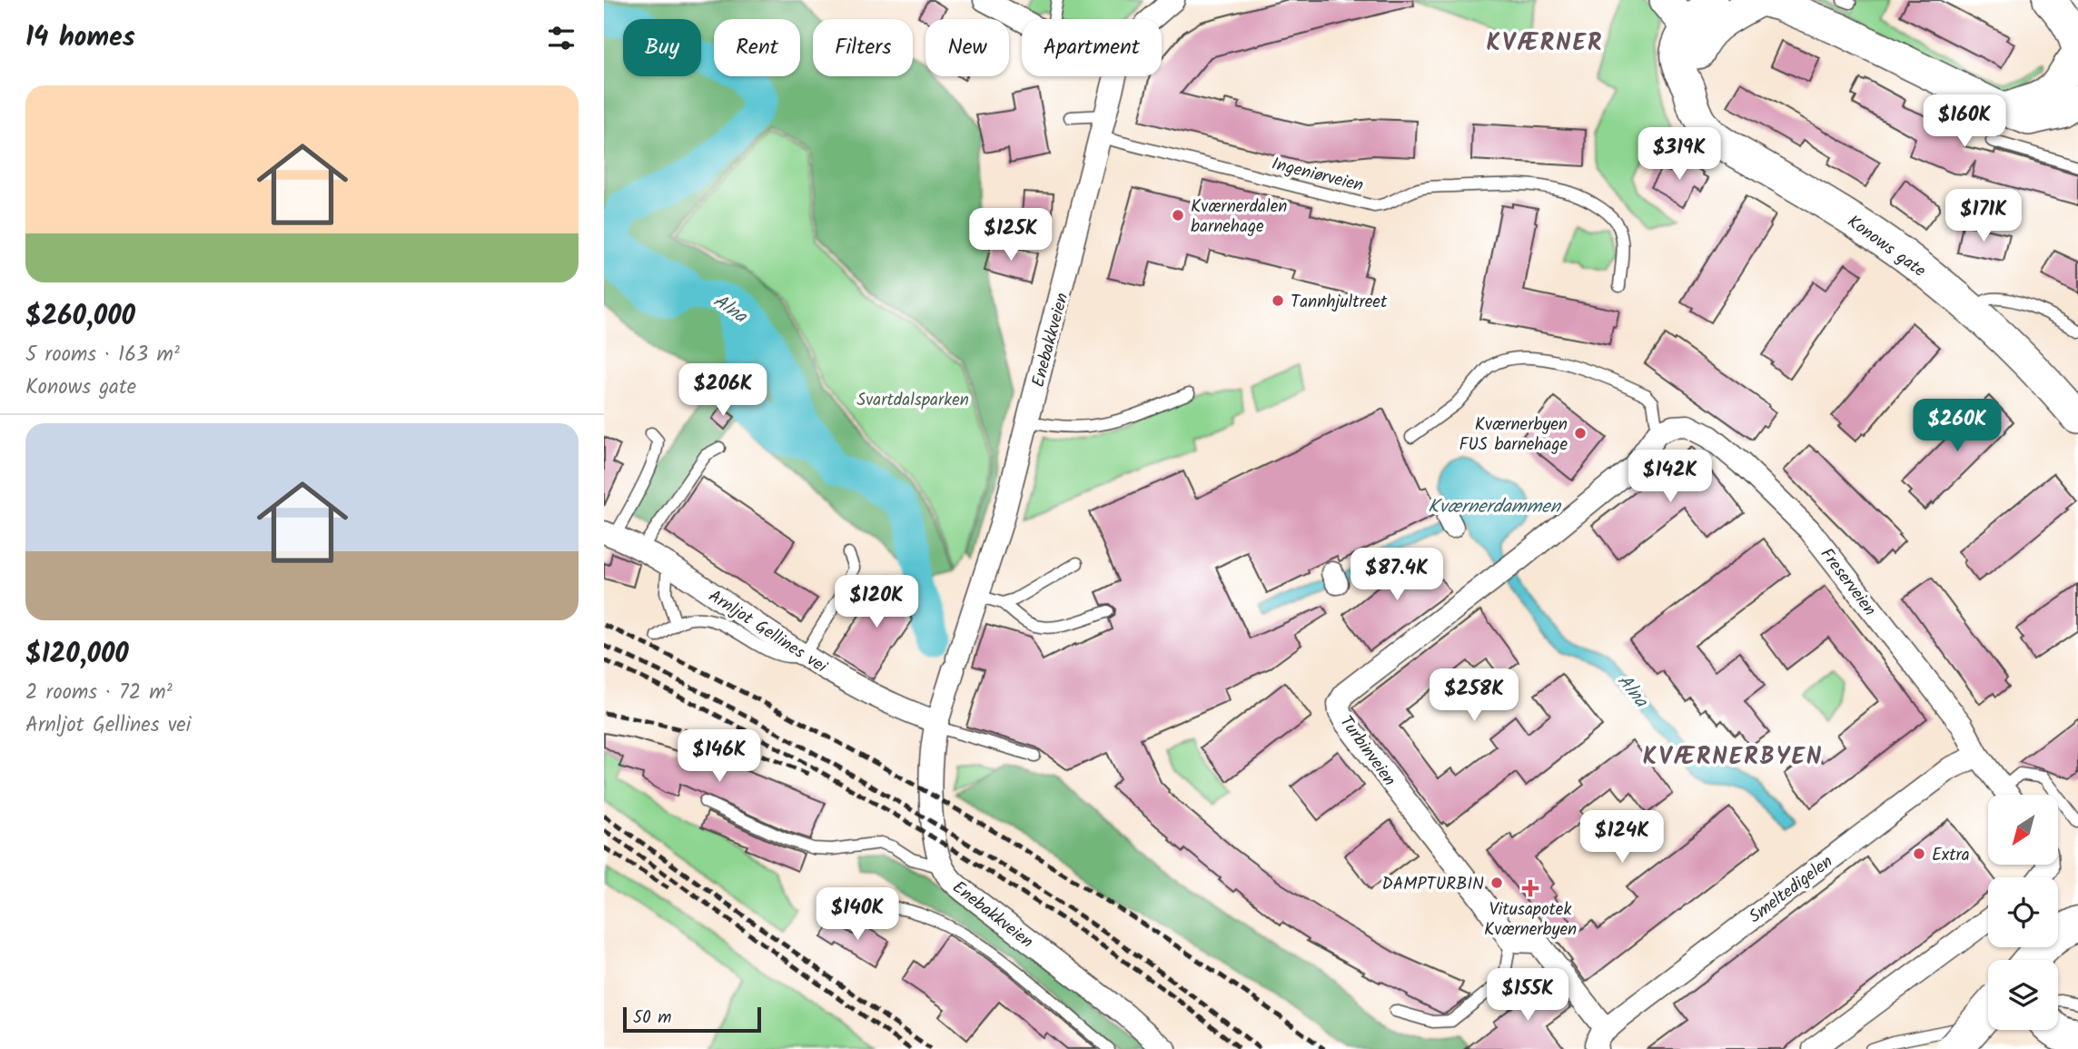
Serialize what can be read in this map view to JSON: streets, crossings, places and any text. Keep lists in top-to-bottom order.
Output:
{
  "streets": {
    "main road": ["Konows gate"],
    "street": [
      "Enebakkveien",
      "Freserveien",
      "Arnljot Gellines vei",
      "Turbinveien",
      "Smeltedigelen"
    ],
    "lane": ["Ingeniørveien"]
  },
  "crossings": [
    ["Ingeniørveien", "Enebakkveien"],
    ["Enebakkveien", "Arnljot Gellines vei"],
    ["Freserveien", "Turbinveien"],
    ["Freserveien", "Smeltedigelen"]
  ],
  "districts": ["KVÆRNER", "KVÆRNERBYEN"],
  "water": ["Alna", "Kværnerdammen"],
  "parks": ["Svartdalsparken"],
  "places": {
    "other": [
      "Kværnerdalen barnehage",
      "Tannhjultreet",
      "Kværnerbyen FUS barnehage",
      "Extra",
      "DAMPTURBIN"
    ],
    "health": ["Vitusapotek Kværnerbyen"]
  },
  "scale_bar": "50 m",
  "north": "bottom left",
  "page": {
    "heading": "14 homes",
    "chip": [
      "Buy",
      "Rent",
      "Filters",
      "New",
      "Apartment"
    ],
    "list": [
      {
        "name": "$260,000",
        "note": "5 rooms · 163 m² · Konows gate"
      },
      {
        "name": "$120,000",
        "note": "2 rooms · 72 m² · Arnljot Gellines vei"
      }
    ],
    "price": [
      "$160K",
      "$319K",
      "$171K",
      "$125K",
      "$206K",
      "$260K",
      "$142K",
      "$87.4K",
      "$120K",
      "$258K",
      "$146K",
      "$124K",
      "$140K",
      "$155K"
    ],
    "scale": "50 m"
  }
}
